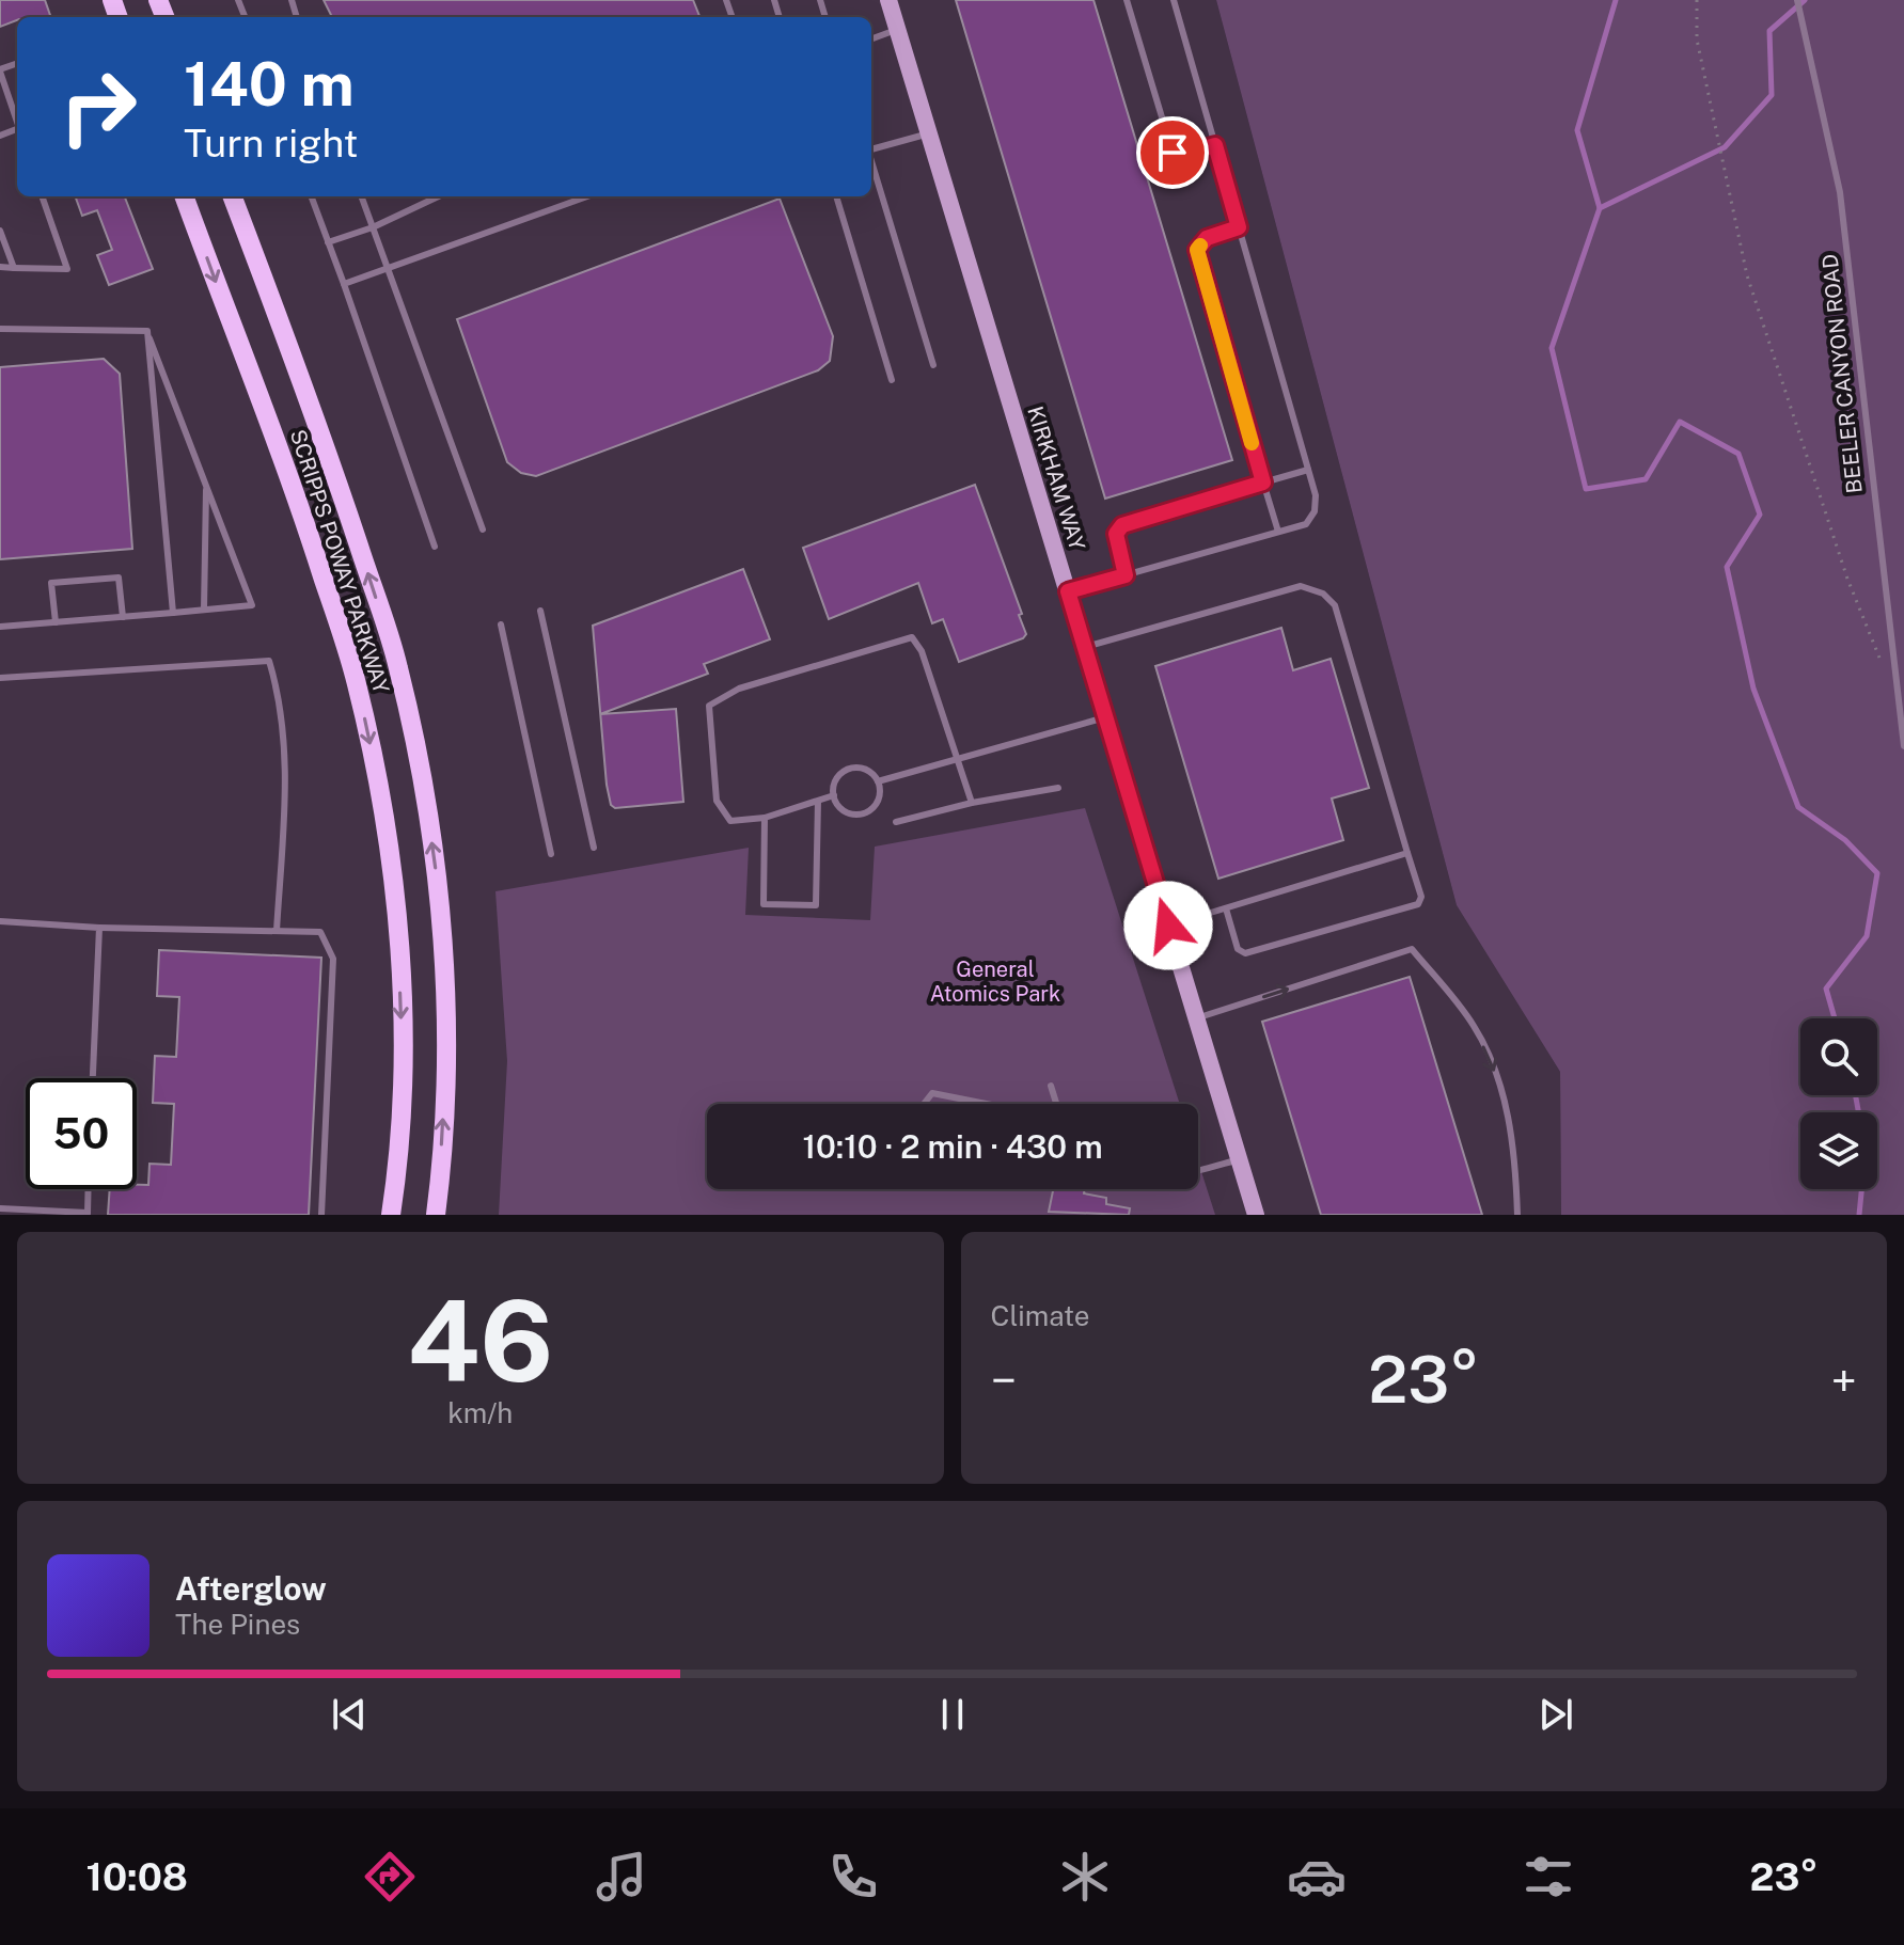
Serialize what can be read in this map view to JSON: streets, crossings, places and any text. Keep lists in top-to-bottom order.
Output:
{
  "streets": {
    "main road": ["KIRKHAM WAY", "SCRIPPS POWAY PARKWAY"],
    "lane": ["BEELER CANYON ROAD"]
  },
  "parks": ["General Atomics Park"],
  "page": {
    "turn": ["140 m", "Turn right"],
    "limit": "50",
    "trip": "10:10 · 2 min · 430 m",
    "tile": [
      ["46", "km/h"],
      "Climate"
    ],
    "heat": ["−", "23°", "+"],
    "song": ["Afterglow", "The Pines"],
    "tabs": ["10:08", "23°"]
  }
}
